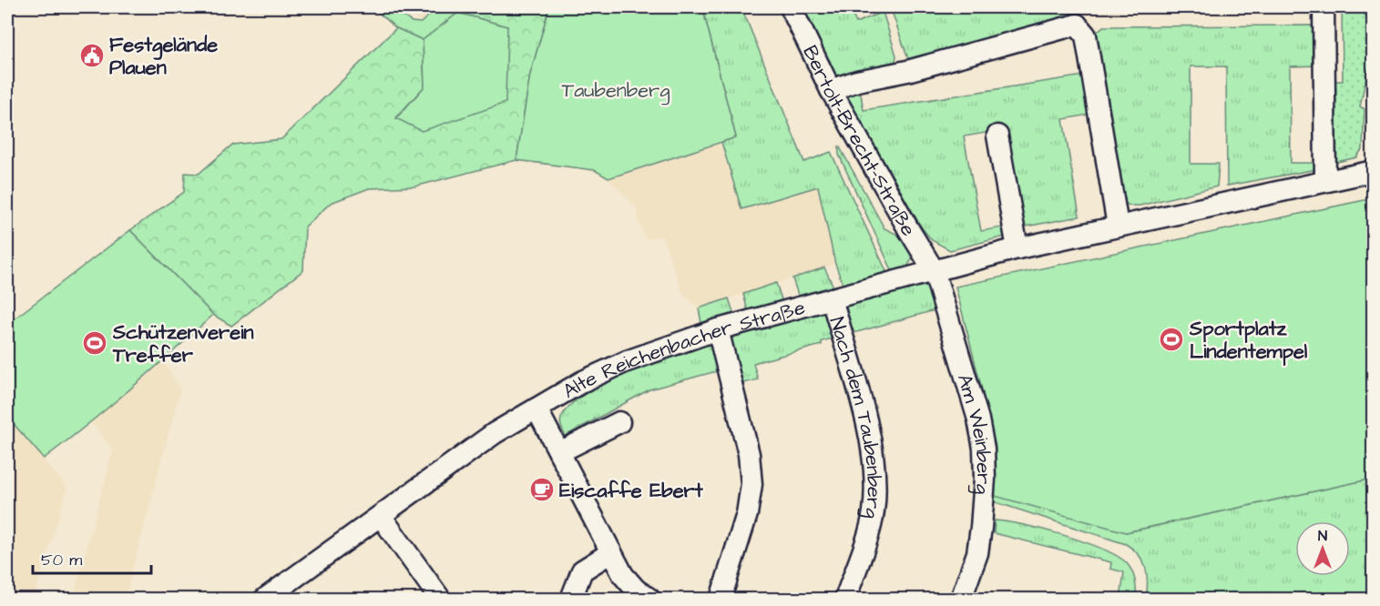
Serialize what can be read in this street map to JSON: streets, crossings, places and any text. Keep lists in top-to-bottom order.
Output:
{
  "streets": {
    "street": [
      "Bertolt-Brecht-Straße",
      "Alte Reichenbacher Straße",
      "Nach dem Taubenberg",
      "Am Weinberg"
    ]
  },
  "crossings": [
    ["Bertolt-Brecht-Straße", "Alte Reichenbacher Straße"],
    ["Bertolt-Brecht-Straße", "Am Weinberg"],
    ["Alte Reichenbacher Straße", "Nach dem Taubenberg"],
    ["Alte Reichenbacher Straße", "Am Weinberg"]
  ],
  "parks": ["Taubenberg"],
  "places": {
    "public building": ["Festgelände Plauen"],
    "sports": ["Sportplatz Lindentempel", "Schützenverein Treffer"],
    "cafe": ["Eiscaffe Ebert"]
  },
  "scale_bar": "50 m",
  "north": "top"
}
